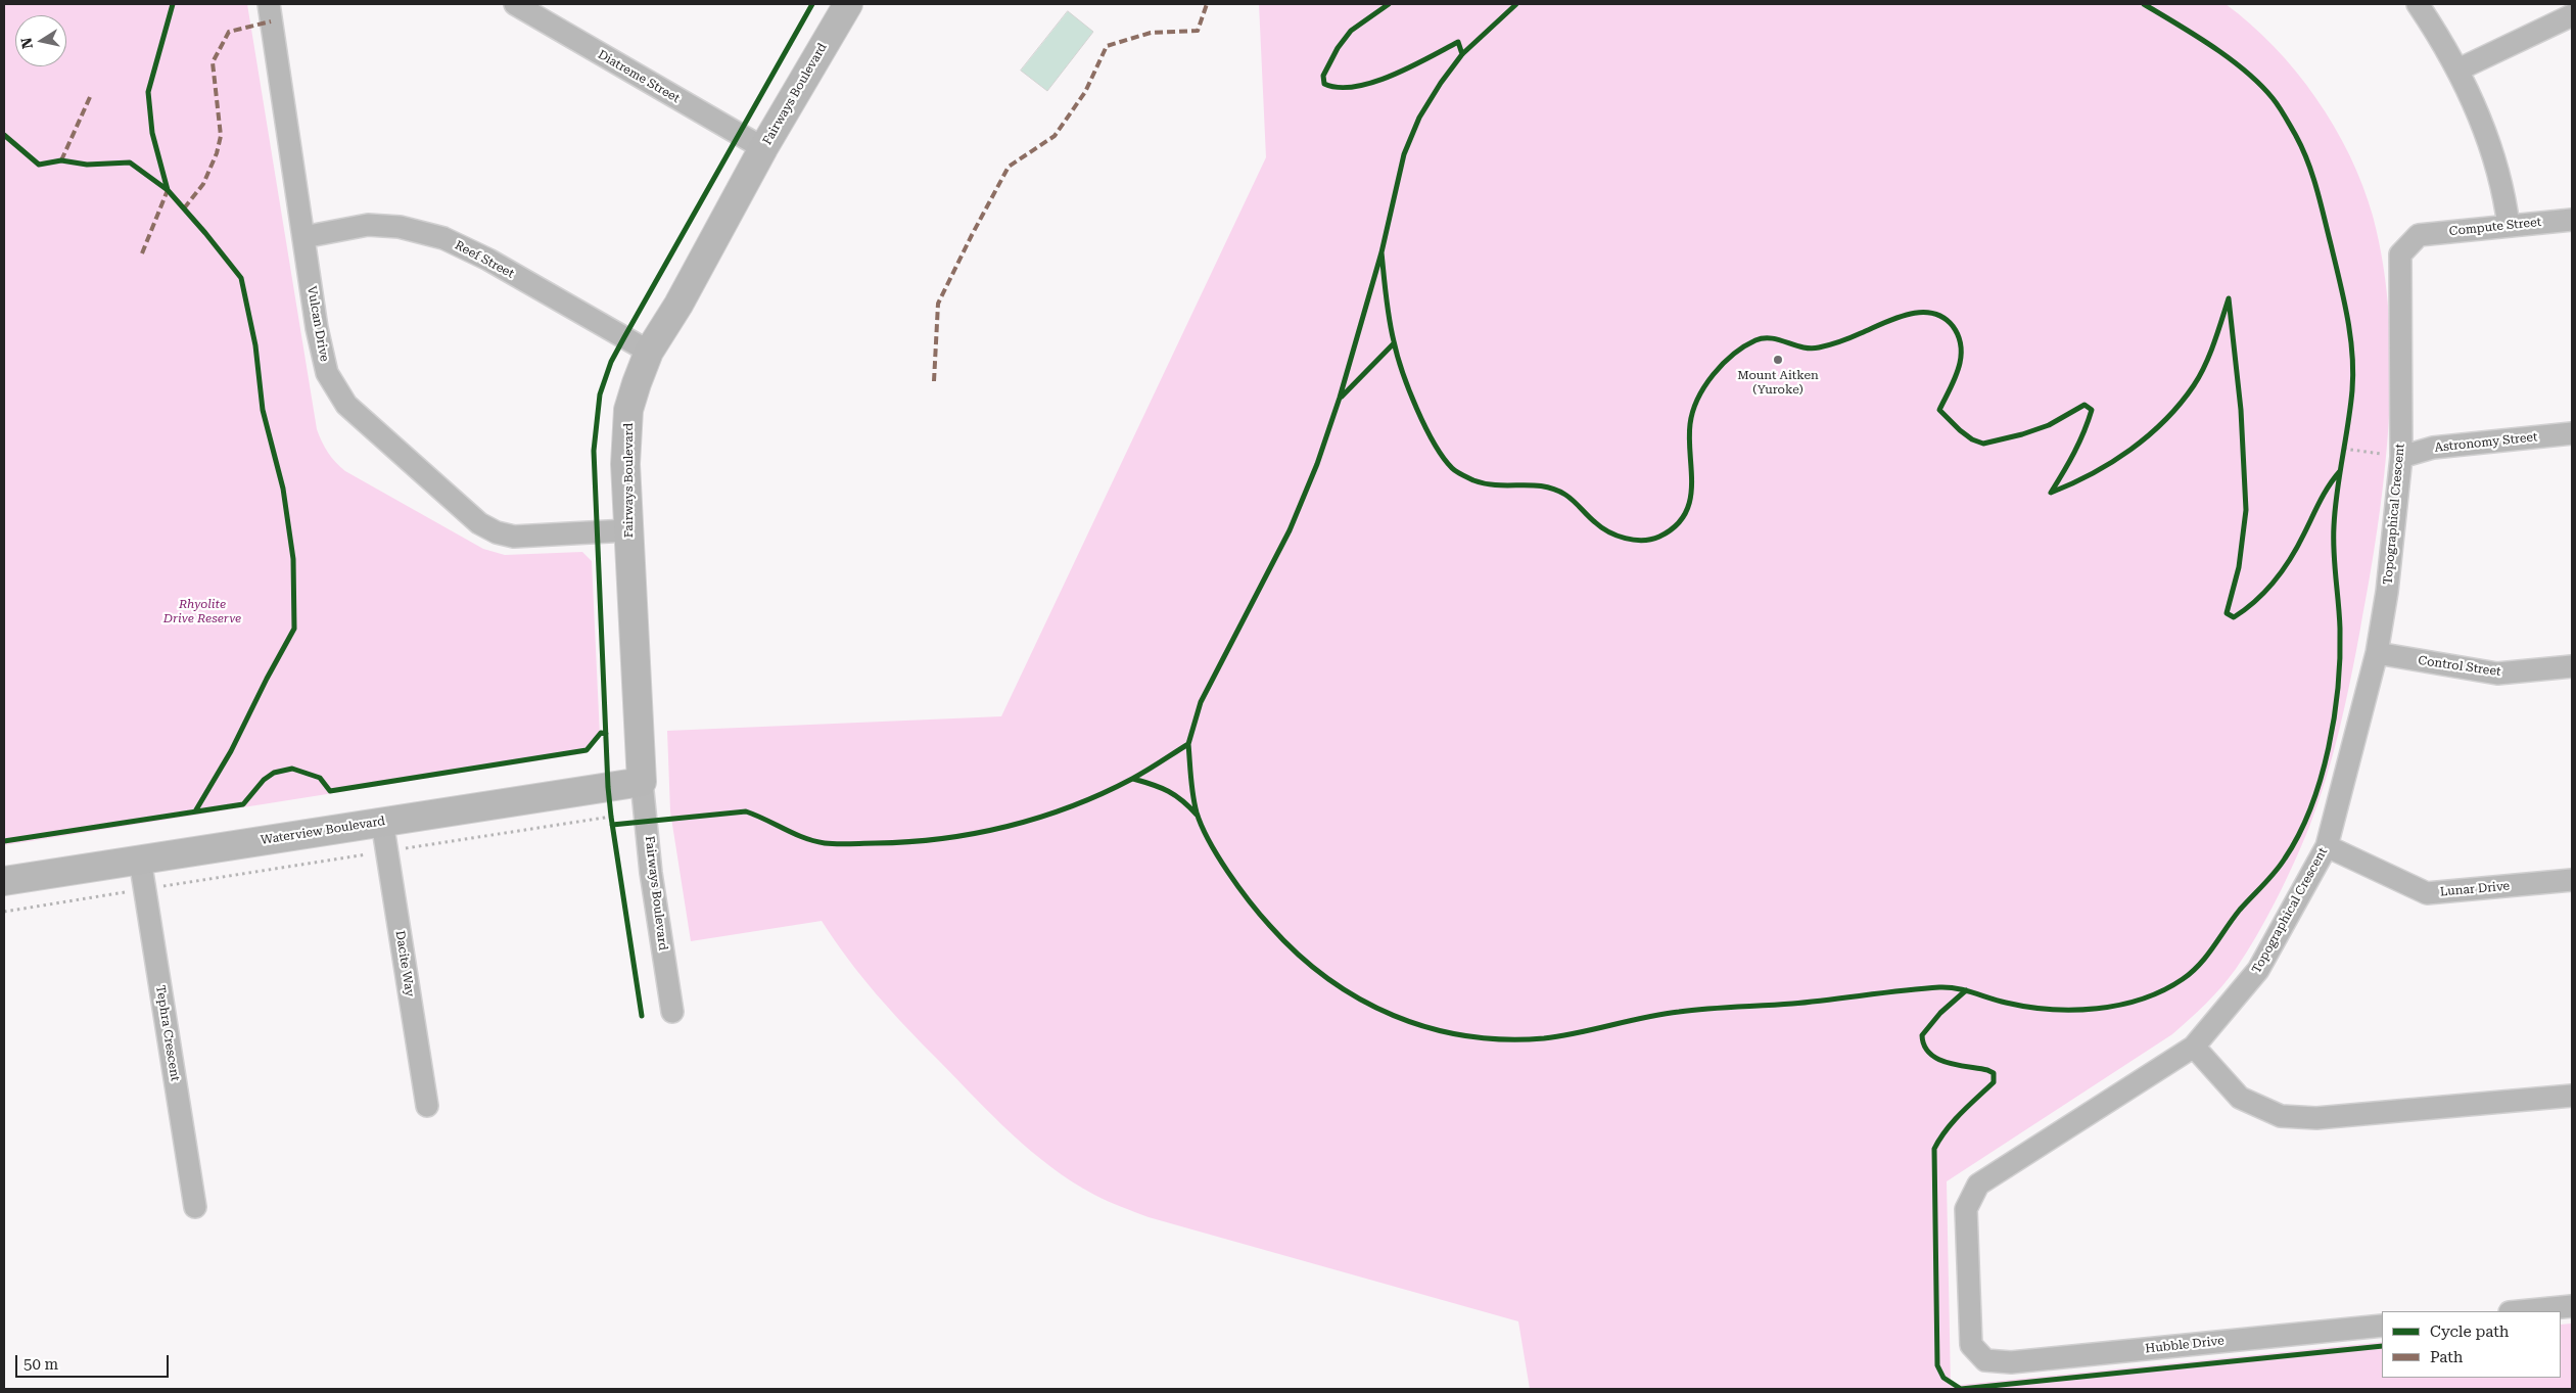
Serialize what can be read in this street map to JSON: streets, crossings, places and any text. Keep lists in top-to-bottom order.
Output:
{
  "streets": {
    "street": [
      "Diatreme Street",
      "Fairways Boulevard",
      "Compute Street",
      "Reef Street",
      "Vulcan Drive",
      "Astronomy Street",
      "Topographical Crescent",
      "Control Street",
      "Waterview Boulevard",
      "Lunar Drive",
      "Dacite Way",
      "Tephra Crescent",
      "Hubble Drive"
    ]
  },
  "crossings": [
    ["Diatreme Street", "Fairways Boulevard"],
    ["Fairways Boulevard", "Reef Street"],
    ["Fairways Boulevard", "Vulcan Drive"],
    ["Fairways Boulevard", "Waterview Boulevard"],
    ["Compute Street", "Topographical Crescent"],
    ["Reef Street", "Vulcan Drive"],
    ["Astronomy Street", "Topographical Crescent"],
    ["Topographical Crescent", "Control Street"],
    ["Topographical Crescent", "Lunar Drive"],
    ["Topographical Crescent", "Hubble Drive"],
    ["Waterview Boulevard", "Dacite Way"],
    ["Waterview Boulevard", "Tephra Crescent"]
  ],
  "parks": ["Rhyolite Drive Reserve"],
  "places": ["Mount Aitken (Yuroke)"],
  "legend": ["Cycle path", "Path"],
  "scale_bar": "50 m",
  "north": "left"
}
